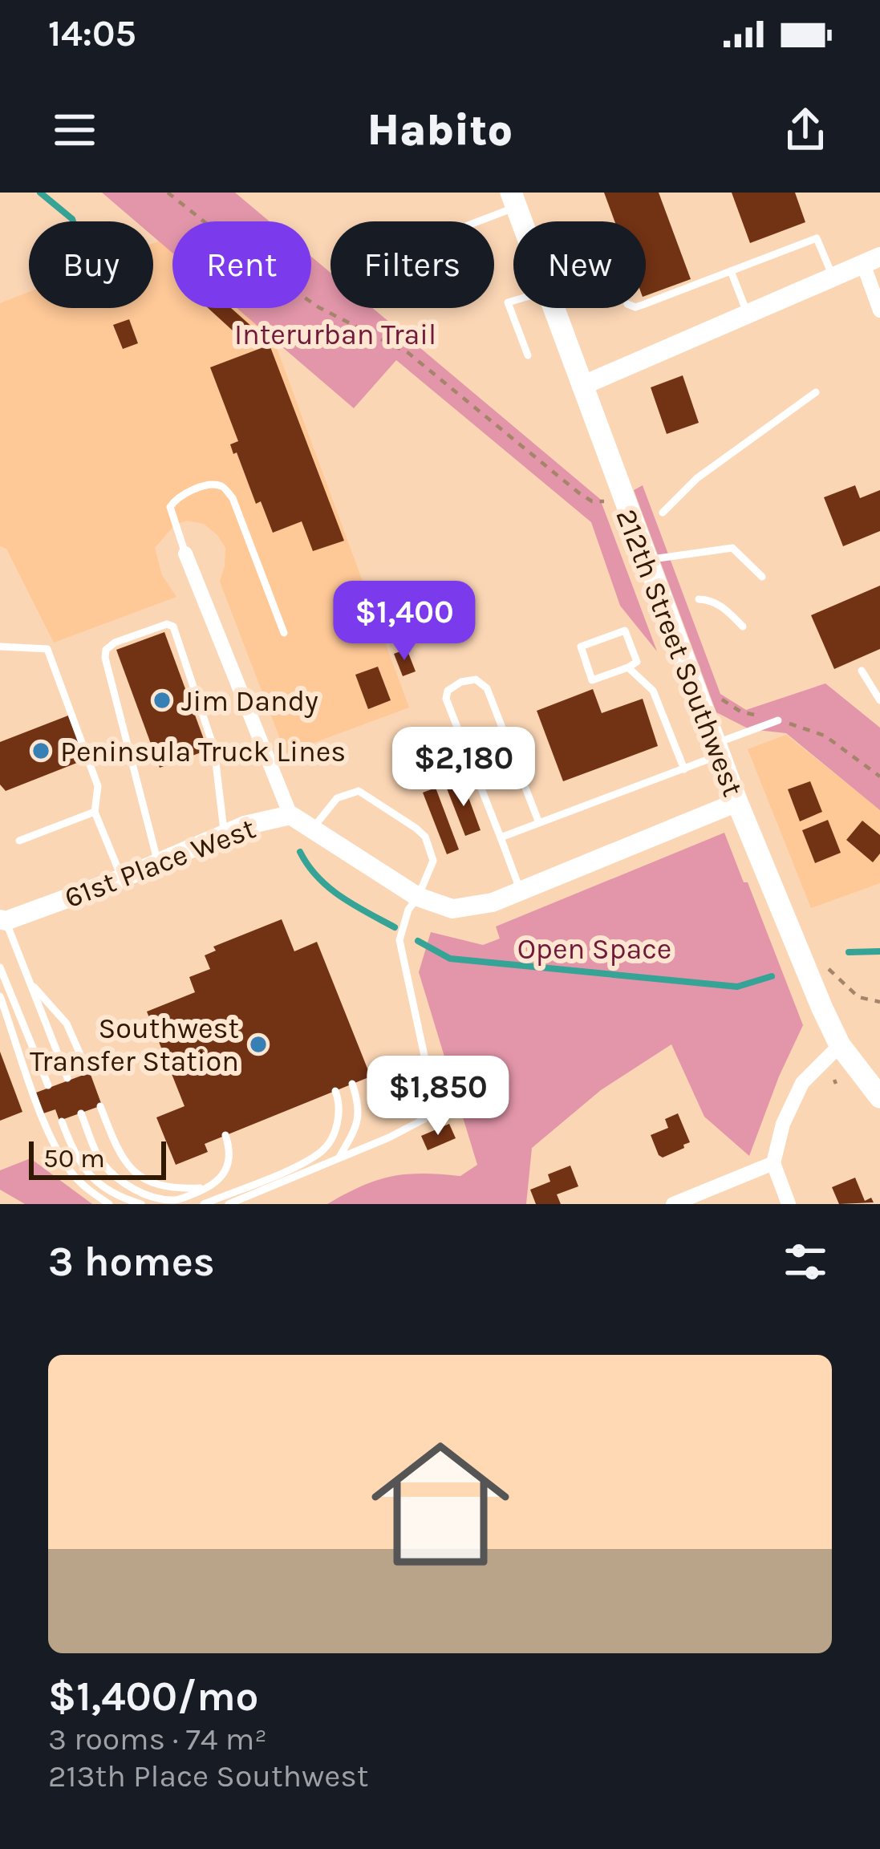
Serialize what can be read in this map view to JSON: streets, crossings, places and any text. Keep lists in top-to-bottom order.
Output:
{
  "streets": {
    "main road": ["212th Street Southwest"],
    "street": ["61st Place West"]
  },
  "crossings": [
    ["212th Street Southwest", "61st Place West"]
  ],
  "parks": ["Interurban Trail", "Open Space"],
  "places": ["Jim Dandy", "Peninsula Truck Lines", "Southwest Transfer Station"],
  "scale_bar": "50 m",
  "page": {
    "status": "14:05",
    "header": "Habito",
    "chip": [
      "Buy",
      "Rent",
      "Filters",
      "New"
    ],
    "price": ["$1,400", "$2,180", "$1,850"],
    "scale": "50 m",
    "heading": "3 homes",
    "list": [
      {
        "name": "$1,400/mo",
        "note": "3 rooms · 74 m² · 213th Place Southwest"
      }
    ]
  }
}
